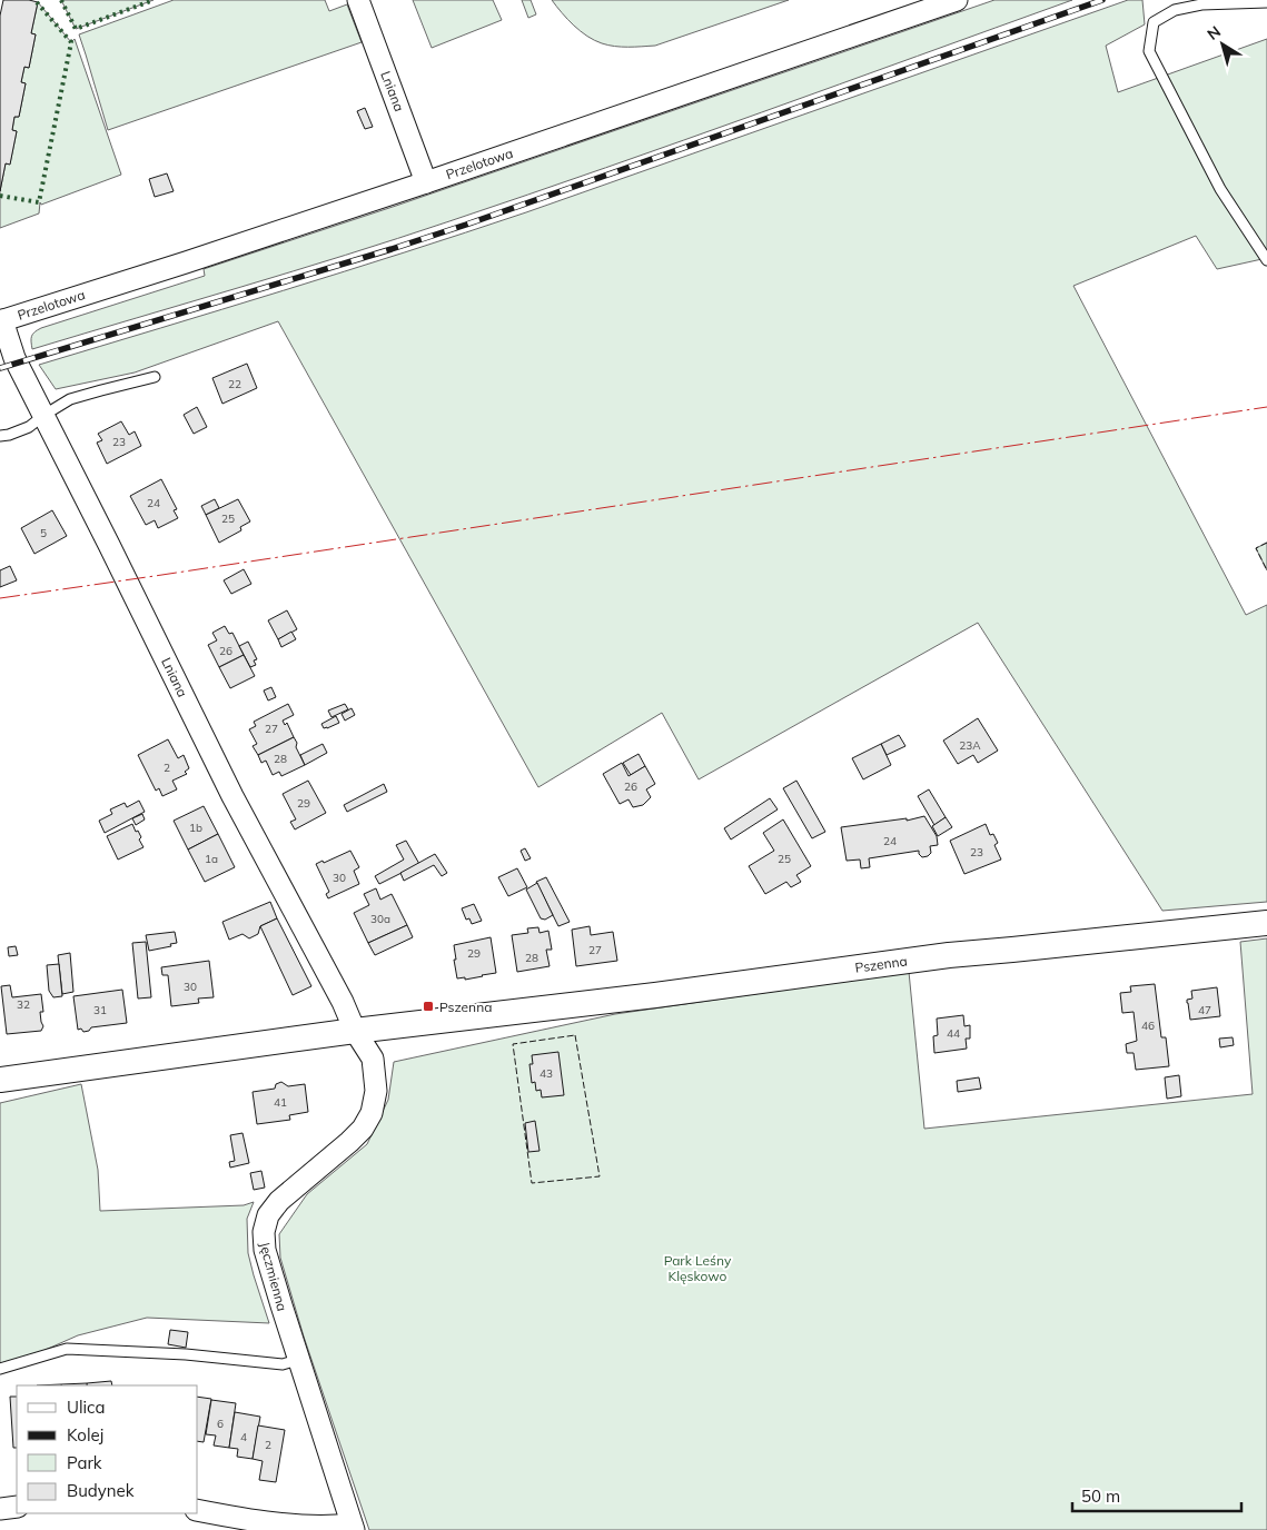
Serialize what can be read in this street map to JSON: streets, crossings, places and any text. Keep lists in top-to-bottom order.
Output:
{
  "streets": {
    "street": [
      "Lniana",
      "Przelotowa",
      "Pszenna",
      "Jęczmienna"
    ]
  },
  "crossings": [
    ["Lniana", "Przelotowa"],
    ["Lniana", "Pszenna"],
    ["Lniana", "Jęczmienna"],
    ["Pszenna", "Jęczmienna"]
  ],
  "parks": ["Park Leśny Klęskowo"],
  "places": {
    "transit": ["Pszenna"]
  },
  "house_numbers": [
    "22",
    "23",
    "24",
    "25",
    "5",
    "26",
    "27",
    "23A",
    "28",
    "2",
    "26",
    "29",
    "1b",
    "24",
    "23",
    "1a",
    "25",
    "30",
    "30a",
    "27",
    "29",
    "28",
    "30",
    "32",
    "31",
    "47",
    "46",
    "44",
    "43",
    "41",
    "6",
    "4",
    "2"
  ],
  "legend": [
    "Ulica",
    "Kolej",
    "Park",
    "Budynek"
  ],
  "scale_bar": "50 m",
  "north": "top left"
}
